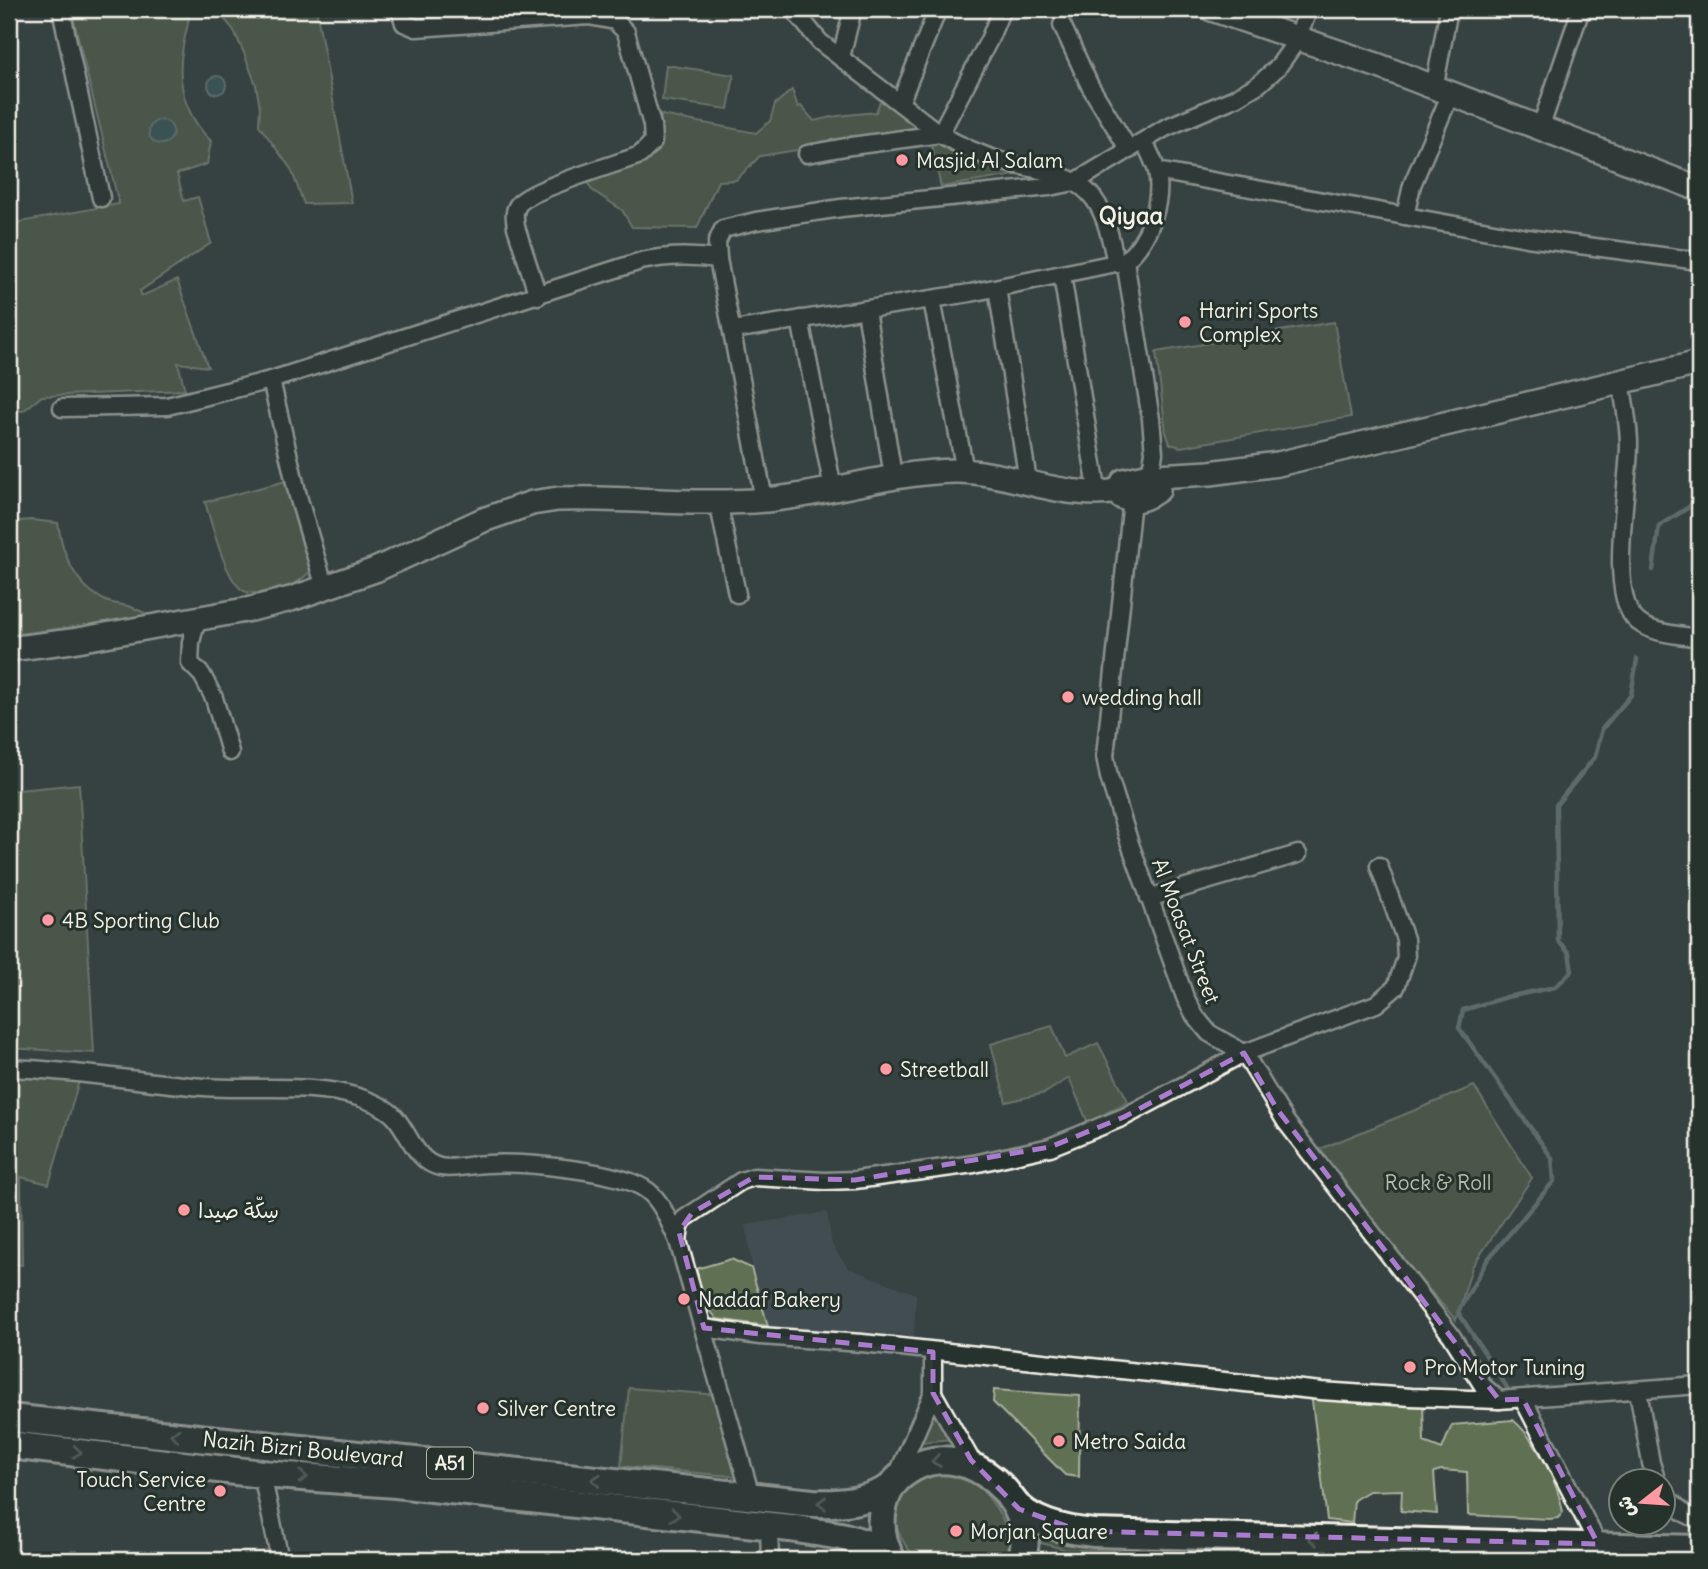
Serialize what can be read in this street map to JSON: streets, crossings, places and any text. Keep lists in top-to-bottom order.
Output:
{
  "streets": {
    "highway": ["Nazih Bizri Boulevard", "A51"],
    "street": ["Al Moasat Street"]
  },
  "crossings": [
    ["Nazih Bizri Boulevard", "A51"]
  ],
  "districts": ["Qiyaa"],
  "parks": ["Rock & Roll"],
  "places": [
    "Masjid Al Salam",
    "Hariri Sports Complex",
    "wedding hall",
    "4B Sporting Club",
    "Streetball",
    "سِكّة صيدا",
    "Naddaf Bakery",
    "Pro Motor Tuning",
    "Silver Centre",
    "Metro Saida",
    "Touch Service Centre",
    "Morjan Square"
  ],
  "north": "left"
}
